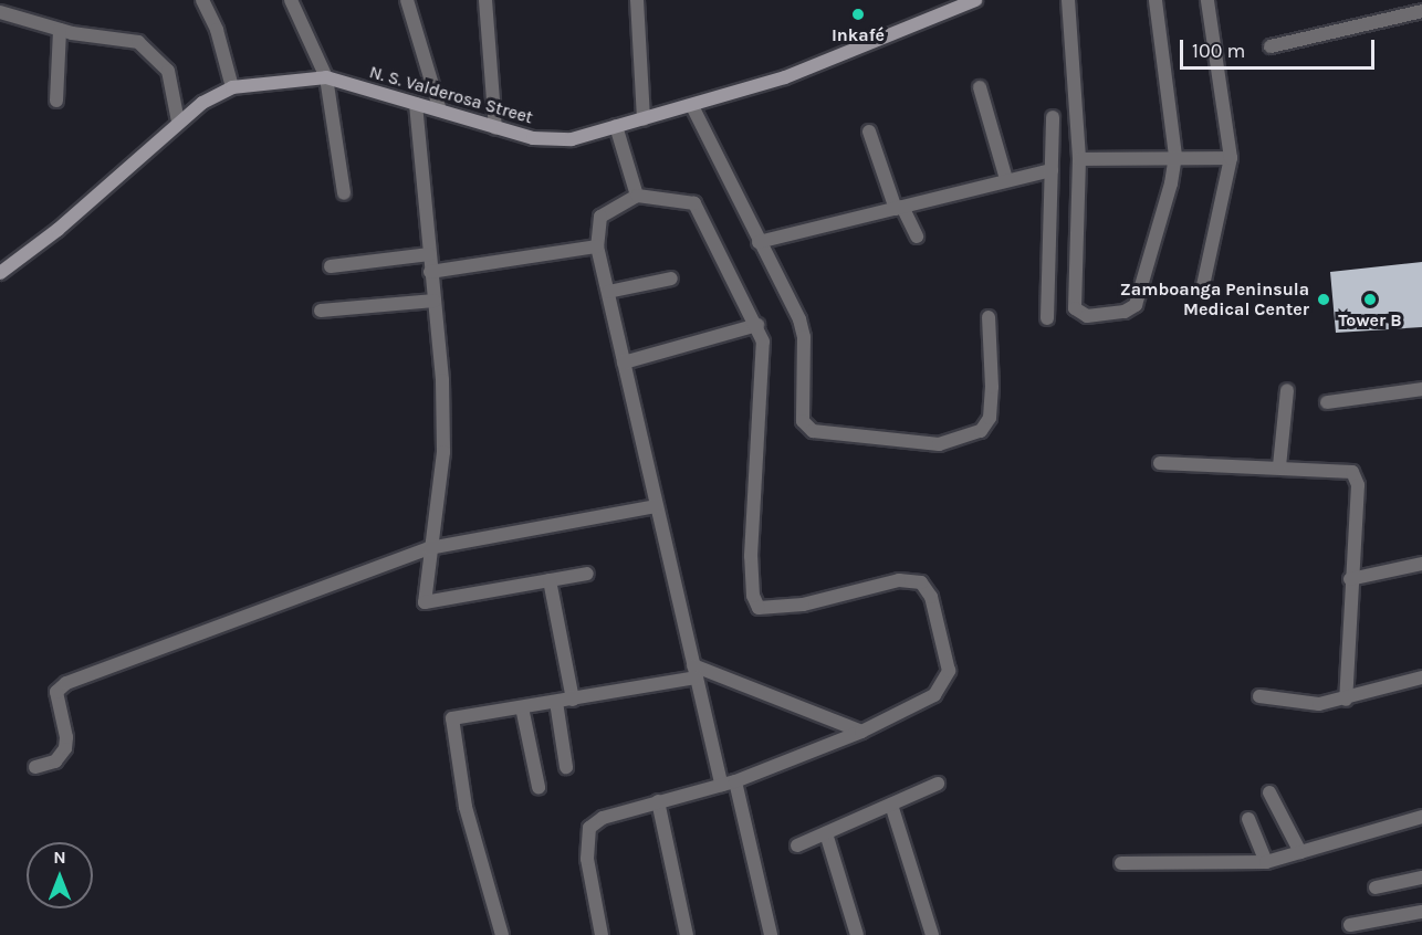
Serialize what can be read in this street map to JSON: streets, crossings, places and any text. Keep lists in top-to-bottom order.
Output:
{
  "streets": {
    "main road": ["N. S. Valderosa Street"]
  },
  "places": ["Inkafé", "Zamboanga Peninsula Medical Center", "Tower B"],
  "scale_bar": "100 m",
  "north": "top"
}
